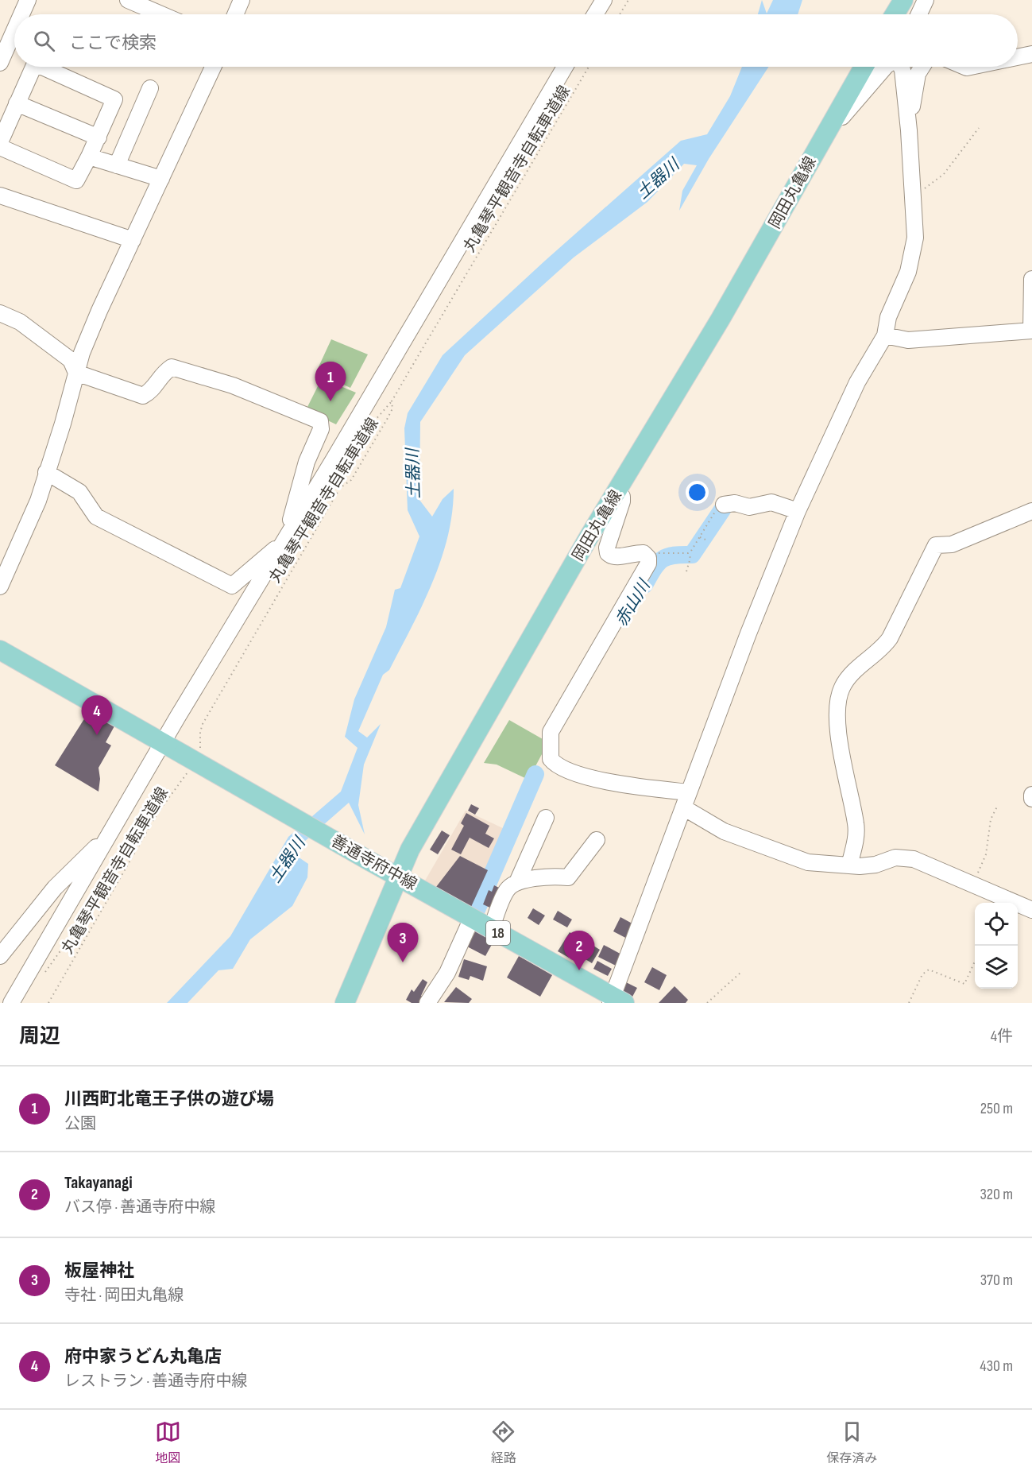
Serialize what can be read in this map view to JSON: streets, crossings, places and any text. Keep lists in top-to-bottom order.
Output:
{
  "streets": {
    "main road": ["岡田丸亀線", "善通寺府中線", "18"],
    "path": ["丸亀琴平観音寺自転車道線"]
  },
  "crossings": [
    ["丸亀琴平観音寺自転車道線", "善通寺府中線"],
    ["岡田丸亀線", "善通寺府中線"]
  ],
  "water": ["土器川", "赤山川"],
  "page": {
    "search": "ここで検索",
    "pins": [
      "1",
      "4",
      "3",
      "2"
    ],
    "heading": ["周辺", "4件"],
    "list": [
      {
        "mark": "1",
        "name": "川西町北竜王子供の遊び場",
        "note": "公園",
        "value": "250 m"
      },
      {
        "mark": "2",
        "name": "Takayanagi",
        "note": "バス停 · 善通寺府中線",
        "value": "320 m"
      },
      {
        "mark": "3",
        "name": "板屋神社",
        "note": "寺社 · 岡田丸亀線",
        "value": "370 m"
      },
      {
        "mark": "4",
        "name": "府中家うどん丸亀店",
        "note": "レストラン · 善通寺府中線",
        "value": "430 m"
      }
    ],
    "nav": ["地図", "経路", "保存済み"]
  }
}
